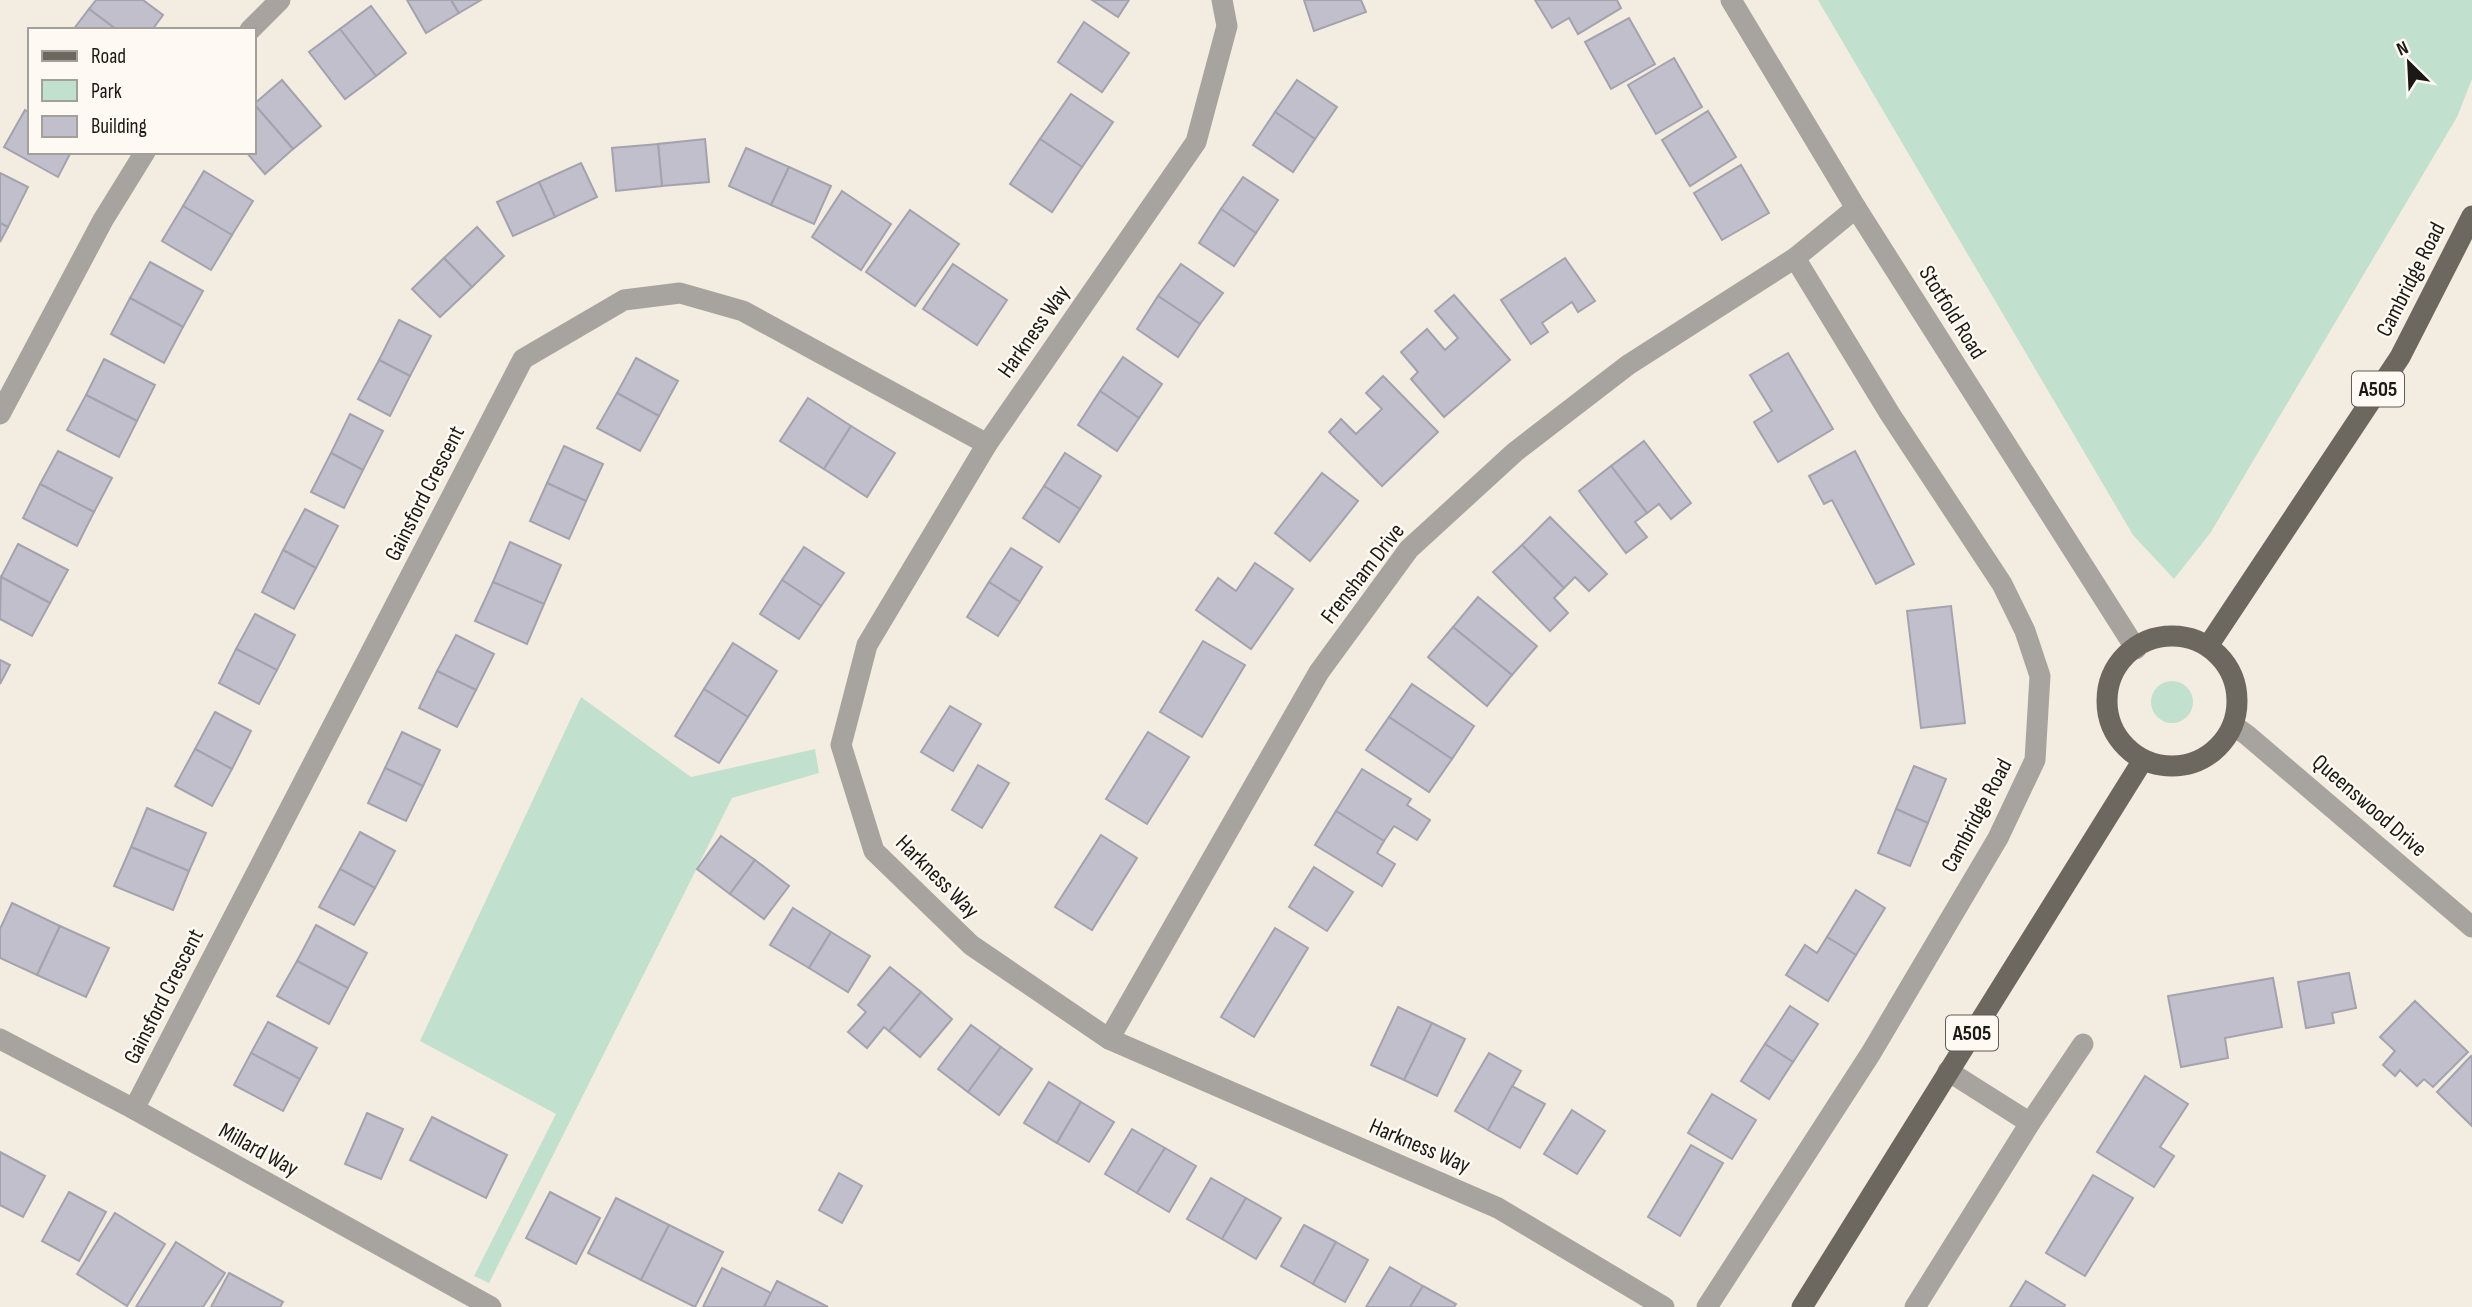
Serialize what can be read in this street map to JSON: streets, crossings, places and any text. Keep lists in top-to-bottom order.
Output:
{
  "streets": {
    "main road": ["Cambridge Road", "A505"],
    "street": [
      "Stotfold Road",
      "Harkness Way",
      "Gainsford Crescent",
      "Frensham Drive",
      "Queenswood Drive",
      "Millard Way"
    ]
  },
  "crossings": [
    ["Cambridge Road", "Stotfold Road"],
    ["Cambridge Road", "A505"],
    ["Cambridge Road", "Frensham Drive"],
    ["Cambridge Road", "Queenswood Drive"],
    ["Stotfold Road", "A505"],
    ["Stotfold Road", "Frensham Drive"],
    ["Stotfold Road", "Queenswood Drive"],
    ["Harkness Way", "Gainsford Crescent"],
    ["Harkness Way", "Frensham Drive"],
    ["A505", "Queenswood Drive"],
    ["Gainsford Crescent", "Millard Way"]
  ],
  "legend": ["Road", "Park", "Building"],
  "north": "top left"
}
